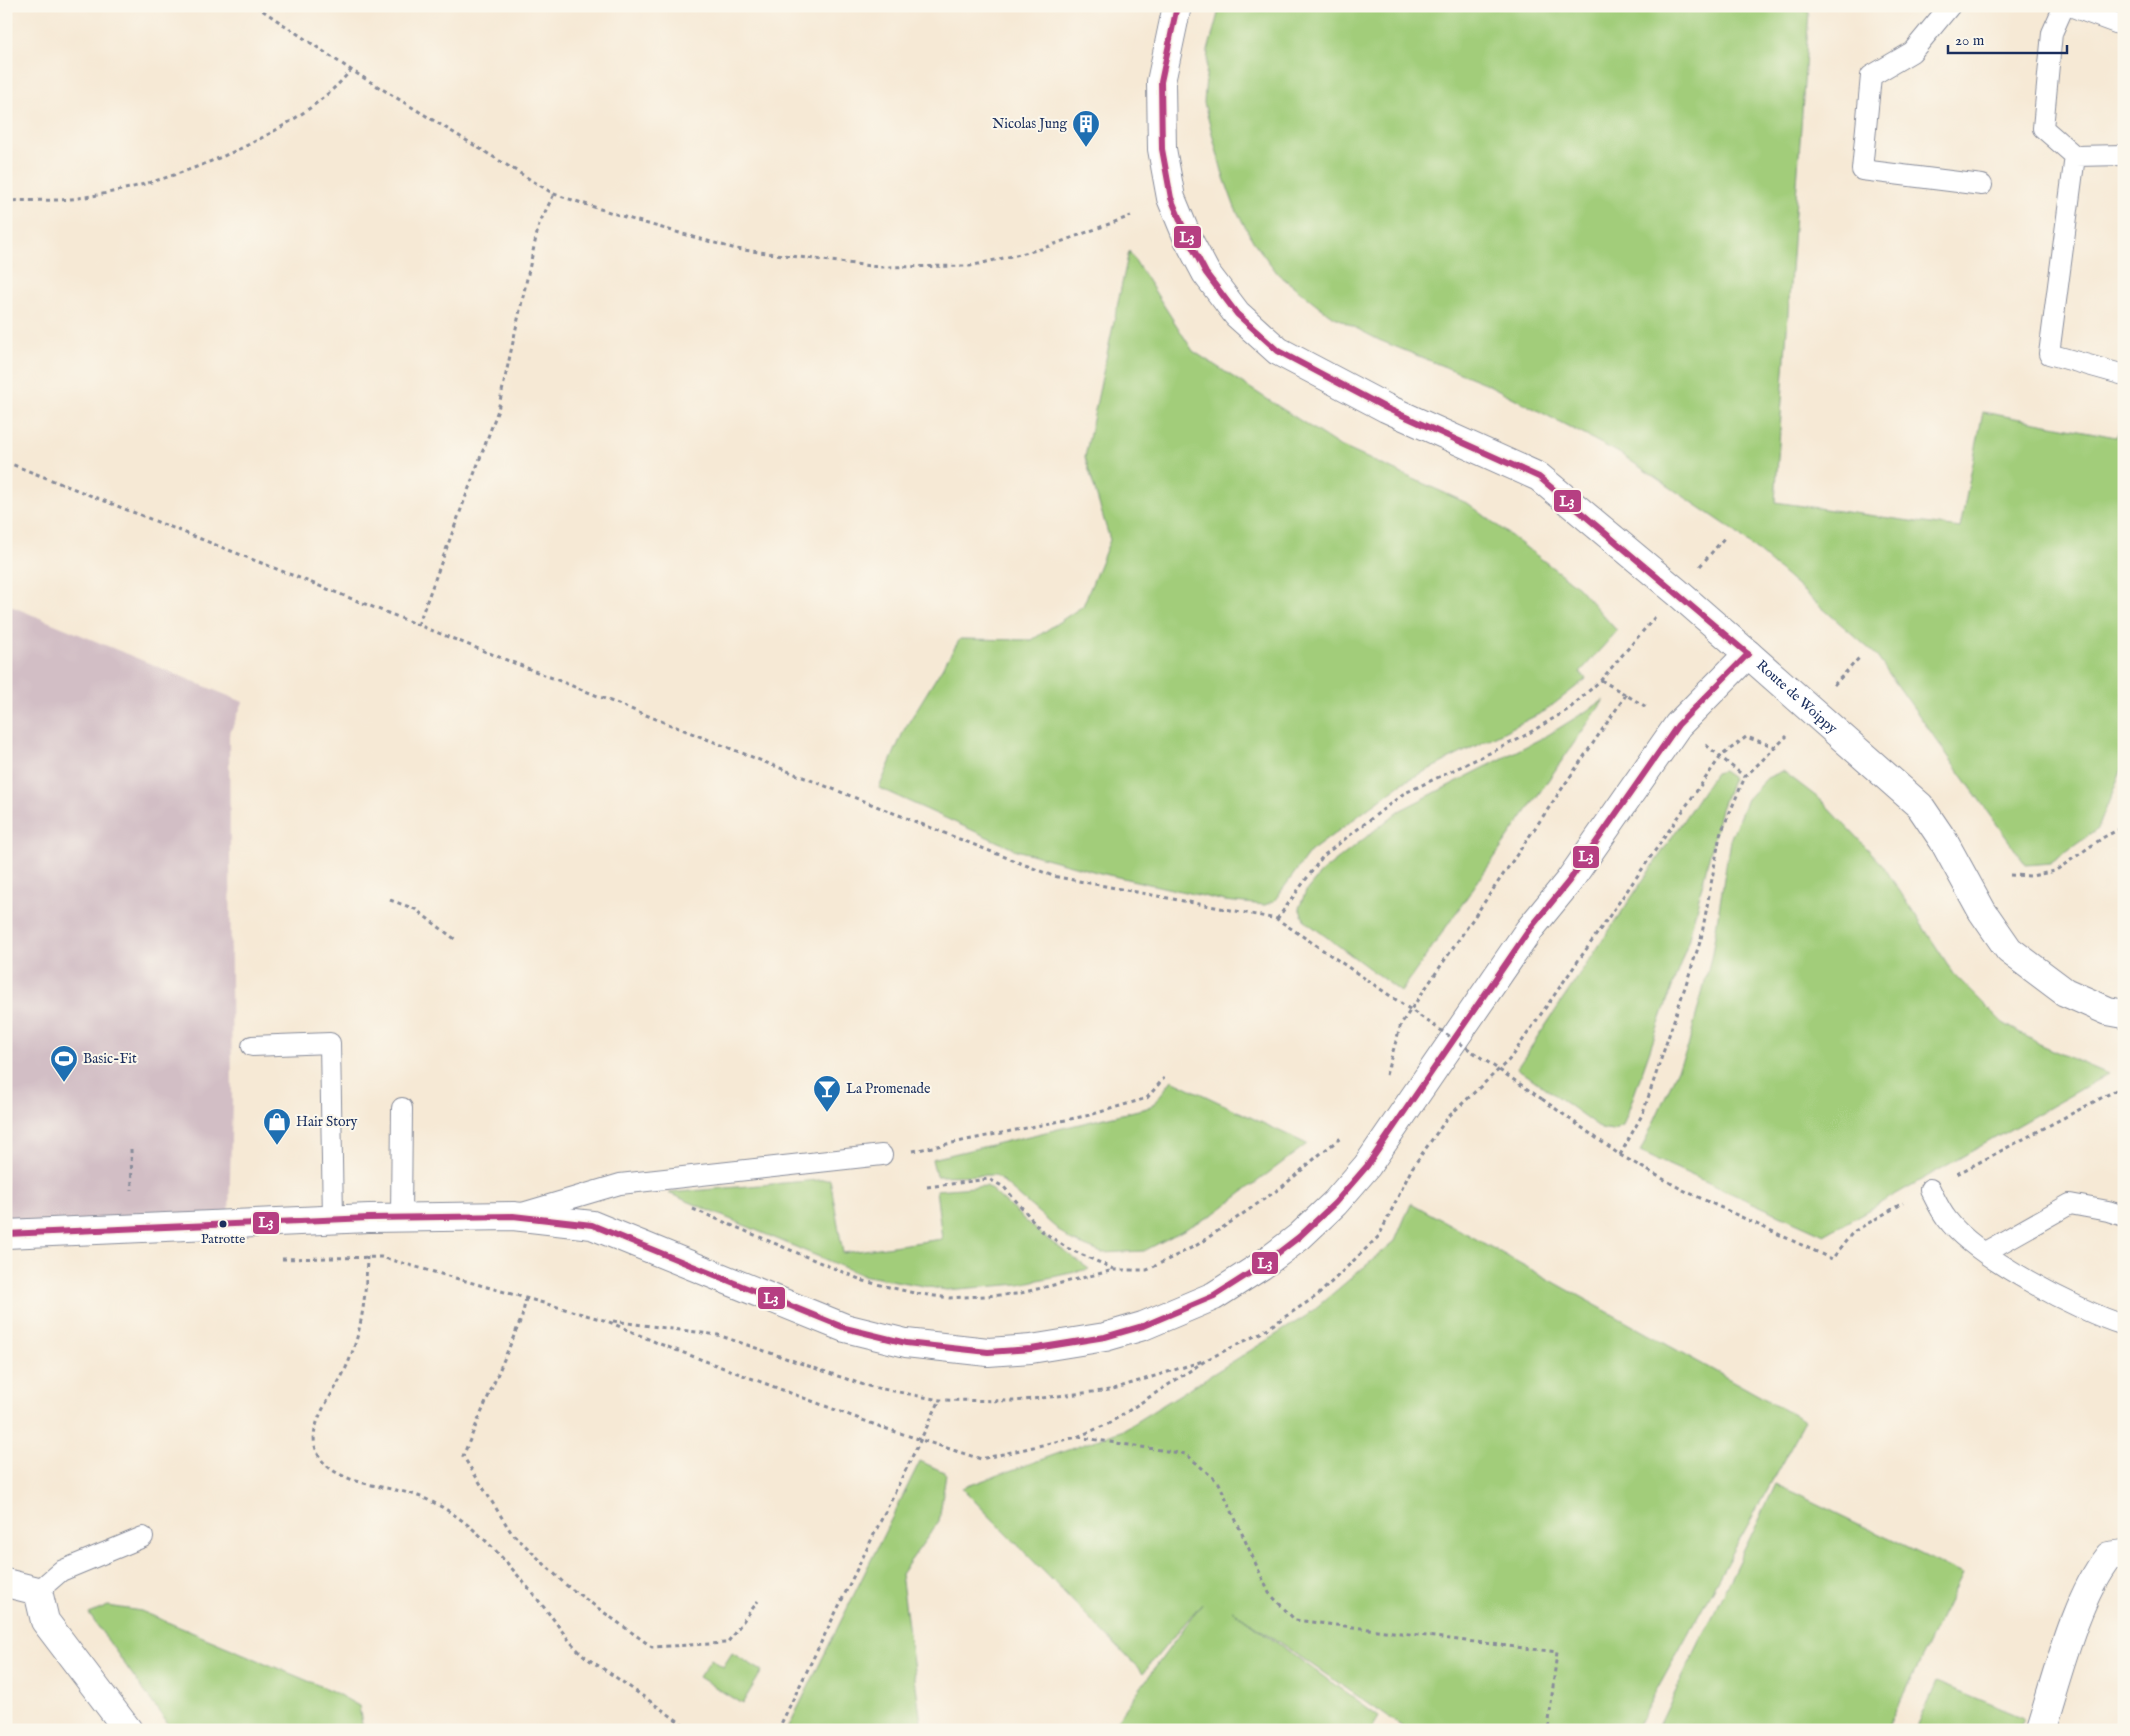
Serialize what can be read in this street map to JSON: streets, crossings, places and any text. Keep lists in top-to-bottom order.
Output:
{
  "streets": {
    "main road": ["Route de Woippy"]
  },
  "places": {
    "building": ["Nicolas Jung"],
    "sports": ["Basic-Fit"],
    "bar": ["La Promenade"],
    "shop": ["Hair Story"],
    "other": ["Patrotte"]
  },
  "lines": ["transit line L3"],
  "scale_bar": "20 m"
}
